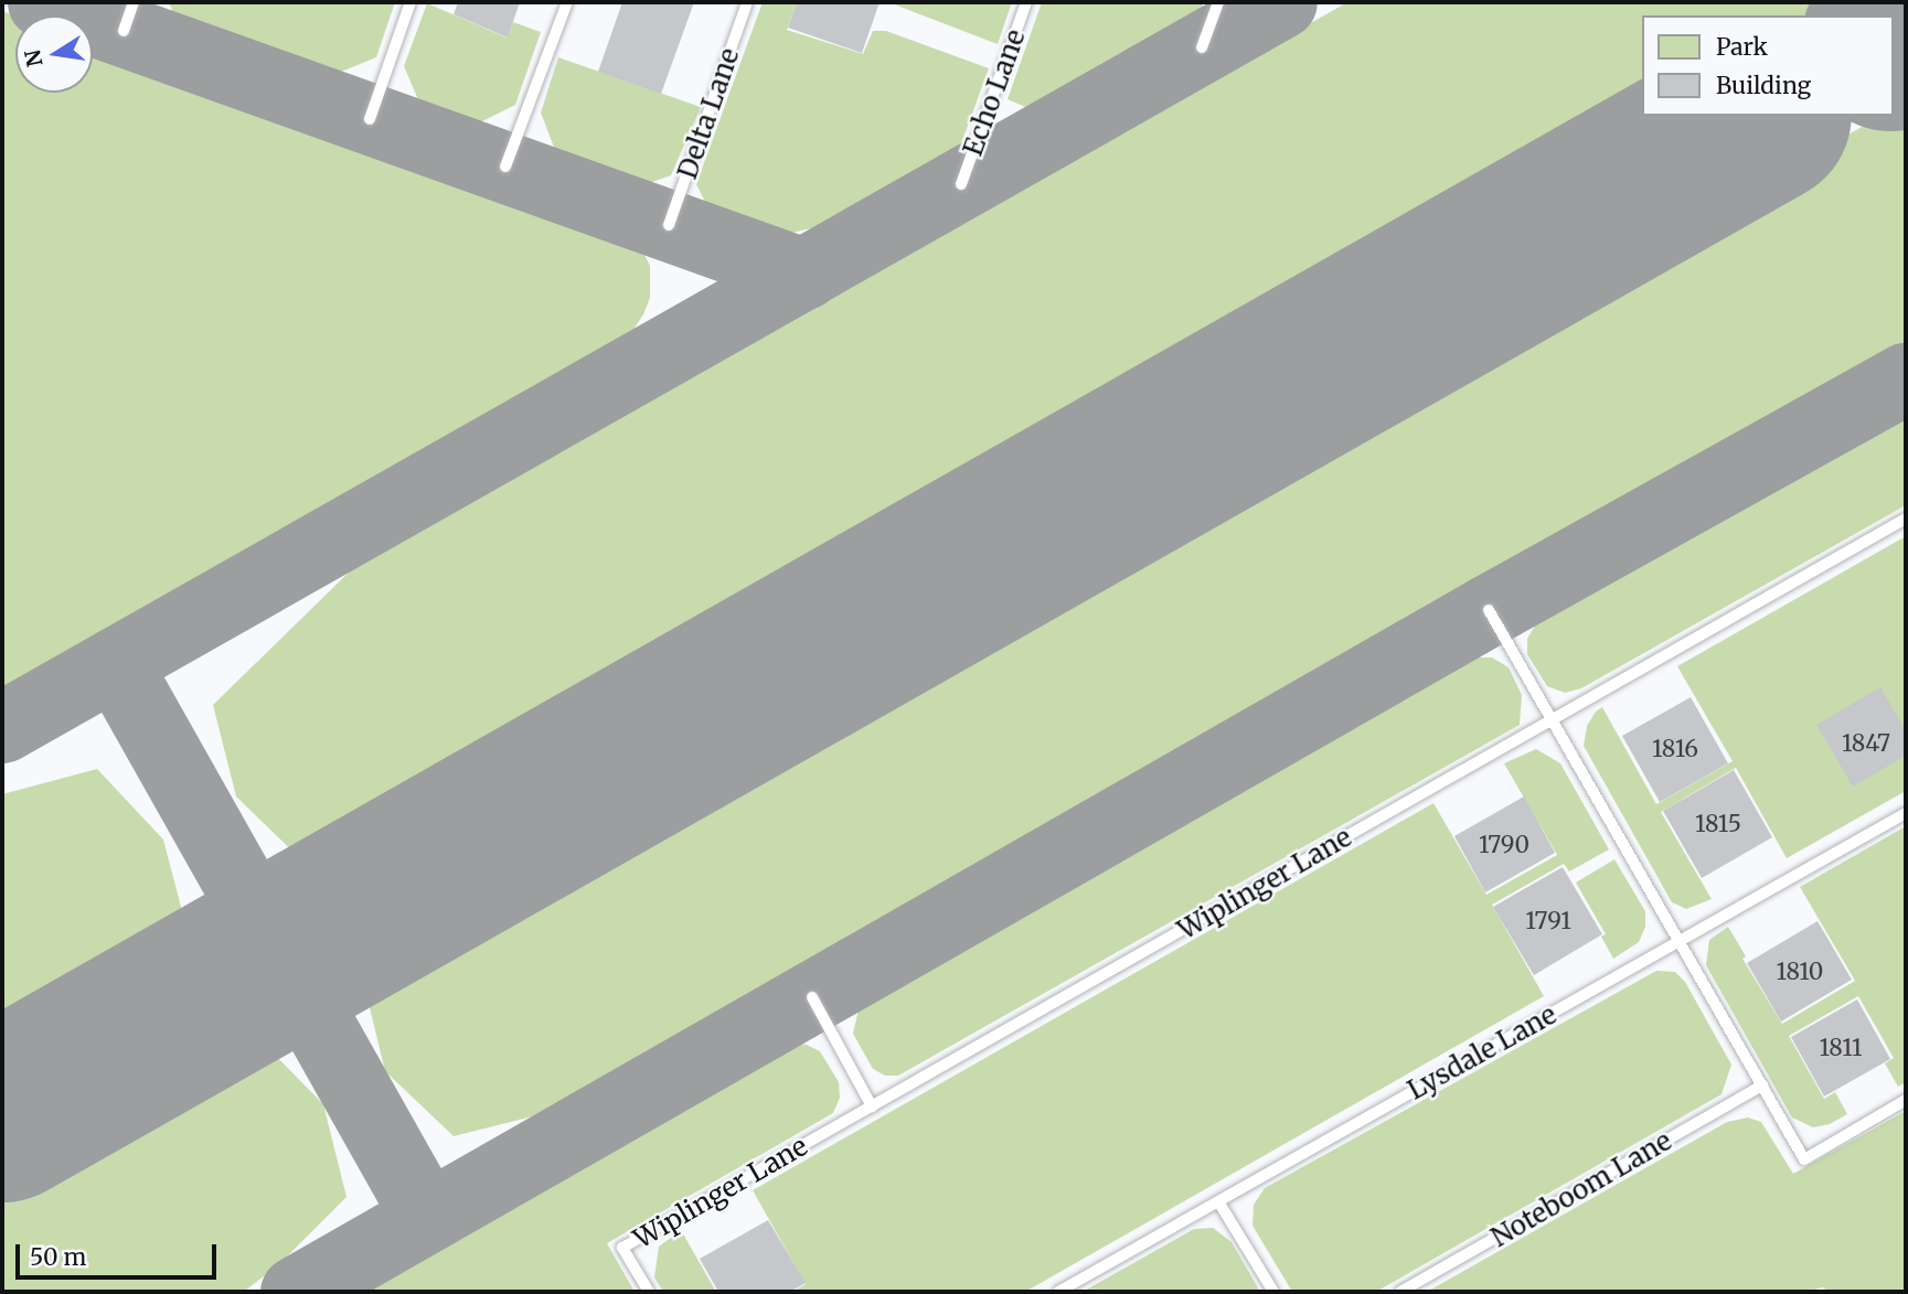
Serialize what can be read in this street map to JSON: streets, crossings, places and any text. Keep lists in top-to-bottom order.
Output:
{
  "streets": {
    "lane": [
      "Echo Lane",
      "Delta Lane",
      "Wiplinger Lane",
      "Lysdale Lane",
      "Noteboom Lane"
    ]
  },
  "house_numbers": [
    "1847",
    "1816",
    "1815",
    "1790",
    "1791",
    "1810",
    "1811"
  ],
  "legend": ["Park", "Building"],
  "scale_bar": "50 m",
  "north": "left"
}
